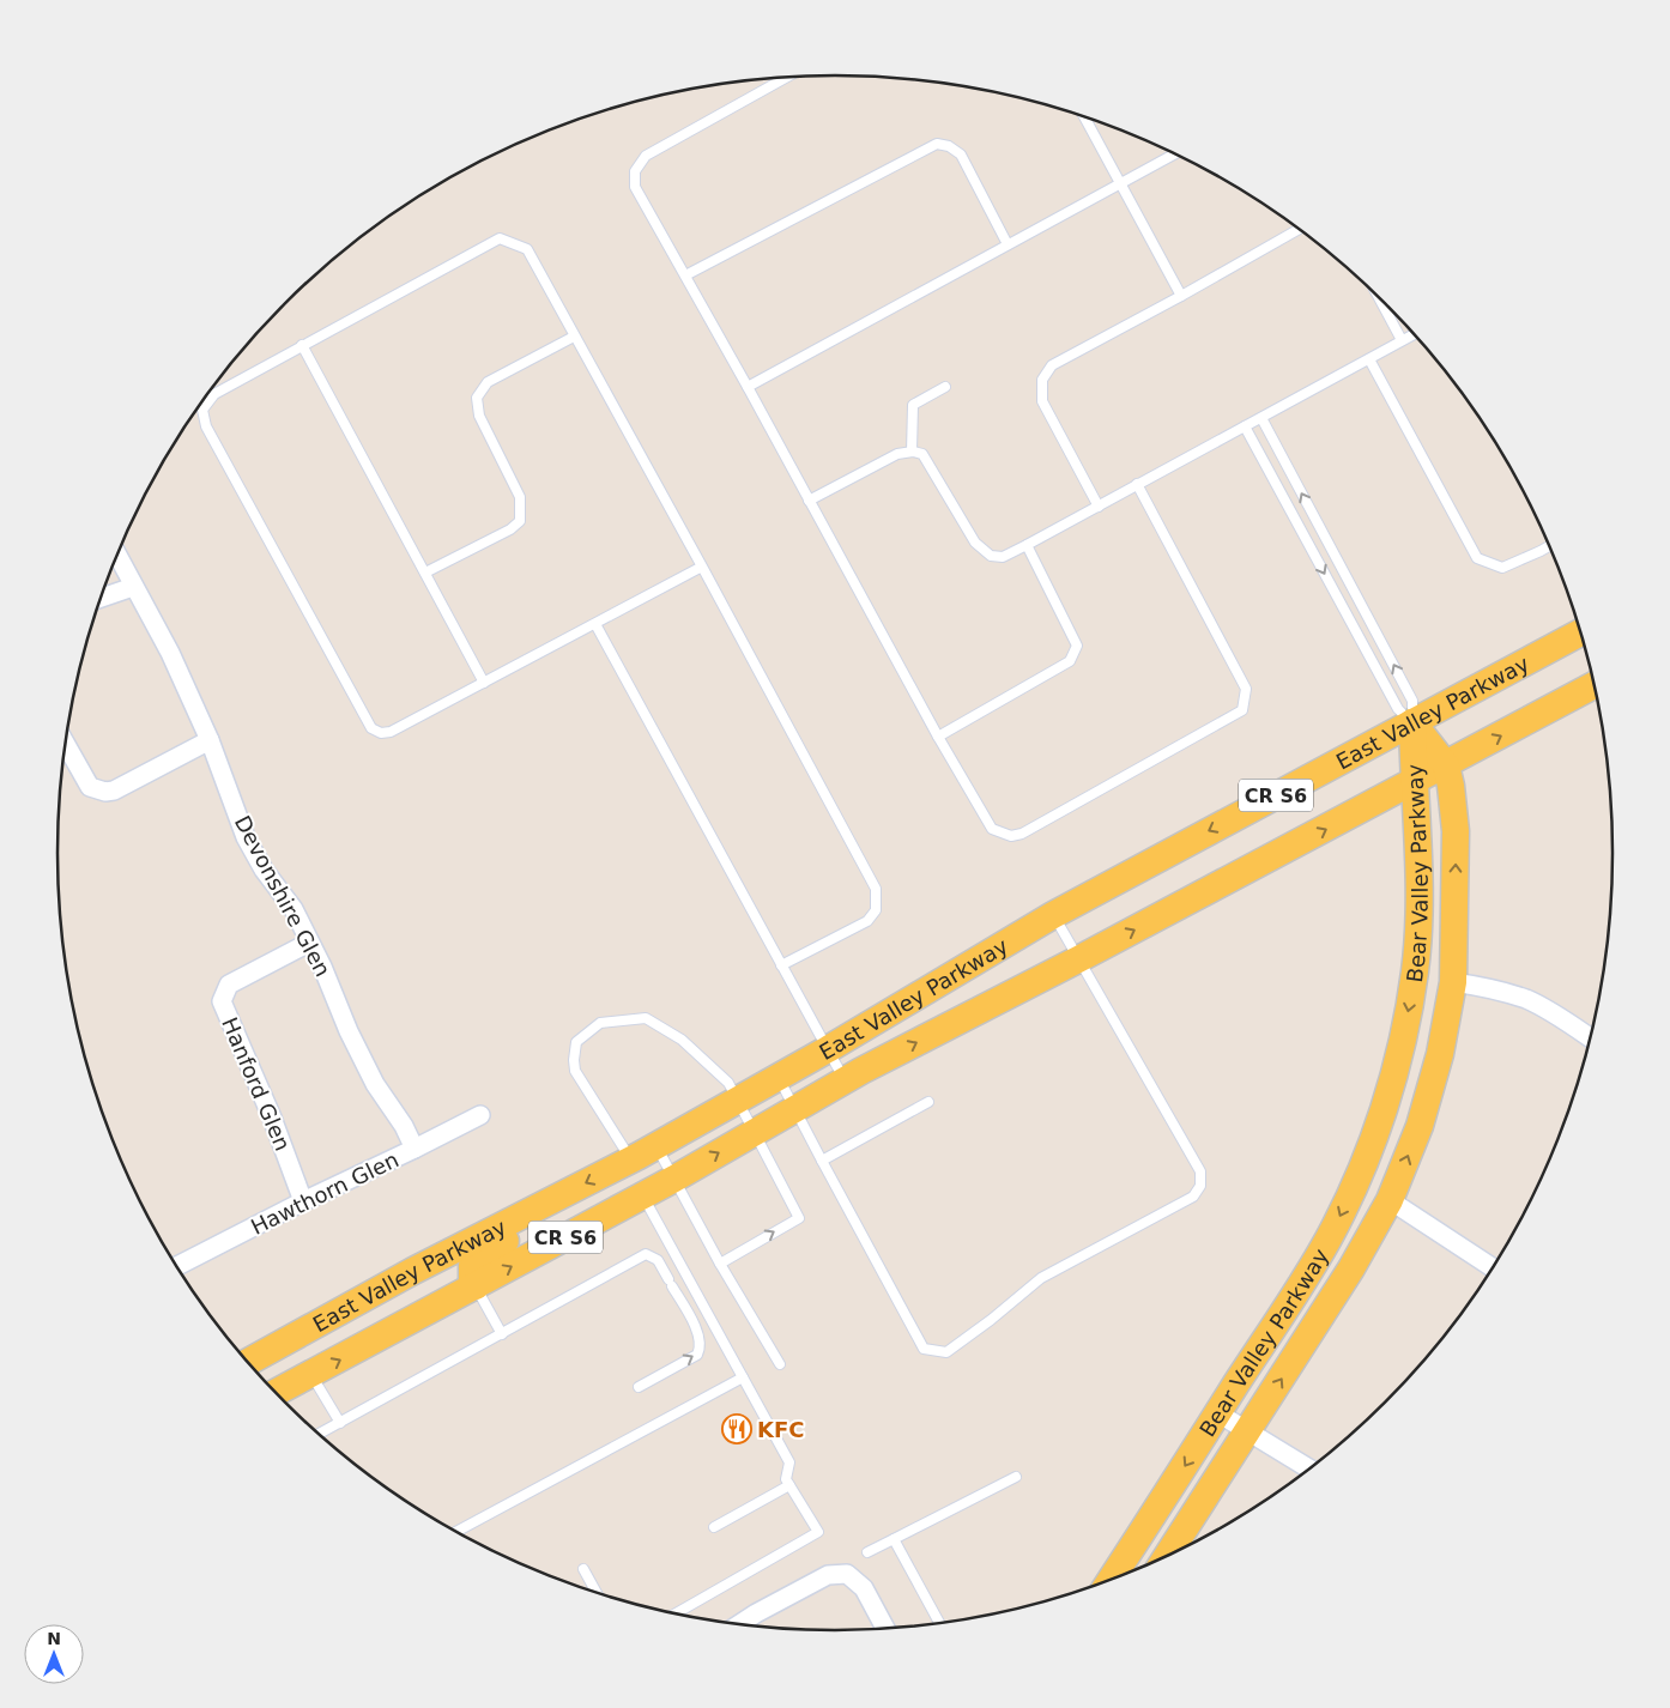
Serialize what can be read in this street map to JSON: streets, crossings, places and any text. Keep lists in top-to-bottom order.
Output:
{
  "streets": {
    "main road": ["East Valley Parkway", "CR S6", "Bear Valley Parkway"],
    "street": ["Devonshire Glen", "Hanford Glen", "Hawthorn Glen"]
  },
  "crossings": [
    ["East Valley Parkway", "Bear Valley Parkway"],
    ["Devonshire Glen", "Hanford Glen"],
    ["Devonshire Glen", "Hawthorn Glen"],
    ["Hanford Glen", "Hawthorn Glen"]
  ],
  "places": {
    "restaurant": ["KFC"]
  },
  "north": "top"
}
